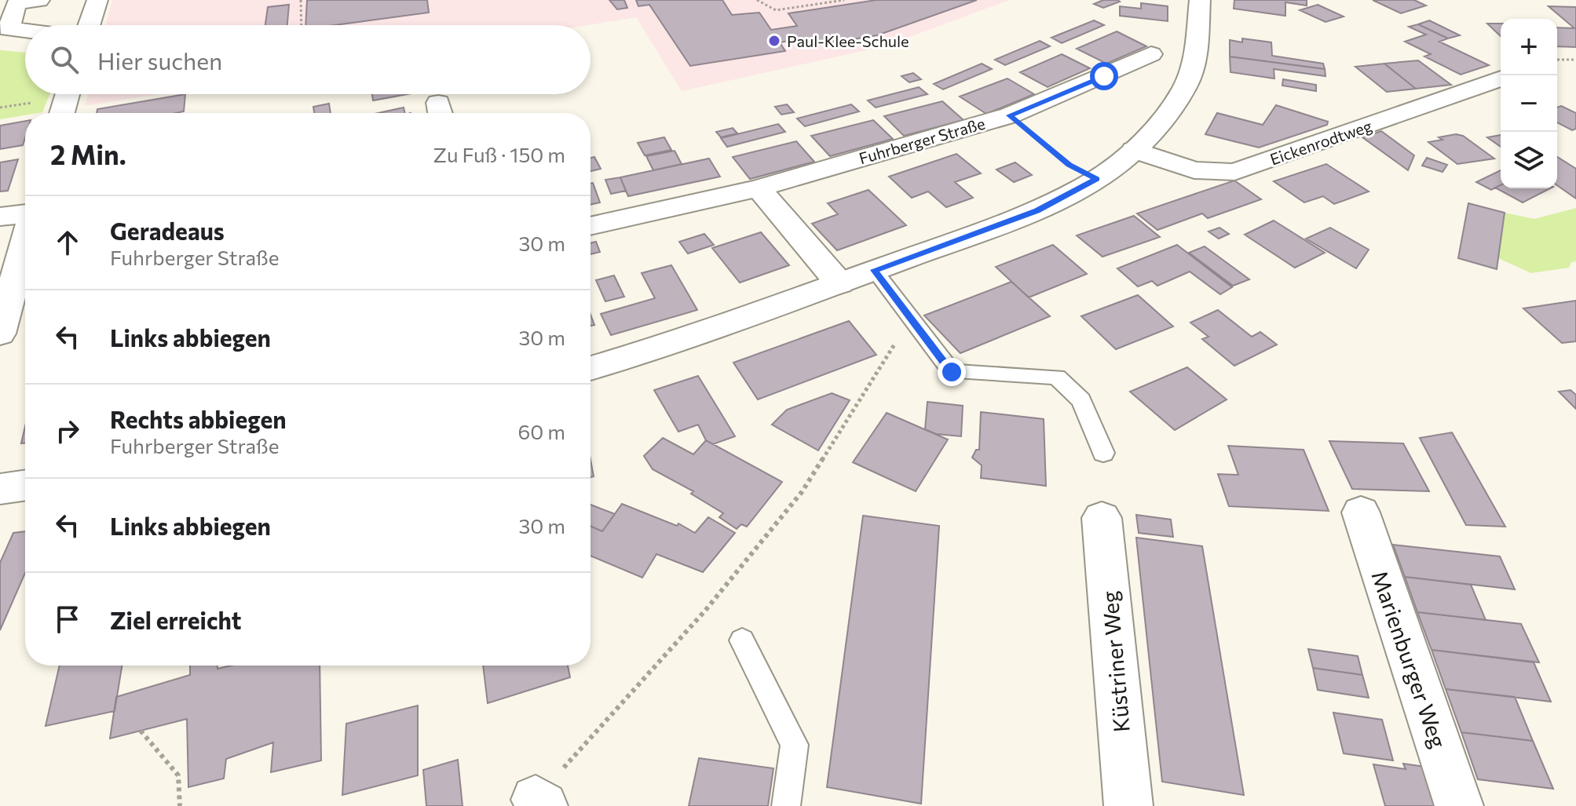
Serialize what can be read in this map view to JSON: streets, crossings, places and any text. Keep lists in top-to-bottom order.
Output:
{
  "streets": {
    "street": [
      "Fuhrberger Straße",
      "Eickenrodtweg",
      "Marienburger Weg",
      "Küstriner Weg"
    ]
  },
  "places": ["Paul-Klee-Schule"],
  "page": {
    "map_buttons": ["+", "−"],
    "search": "Hier suchen",
    "heading": ["2 Min.", "Zu Fuß · 150 m"],
    "list": [
      ["Geradeaus", "Fuhrberger Straße", "30 m"],
      ["Links abbiegen", "30 m"],
      ["Rechts abbiegen", "Fuhrberger Straße", "60 m"],
      ["Links abbiegen", "30 m"],
      "Ziel erreicht"
    ]
  }
}
